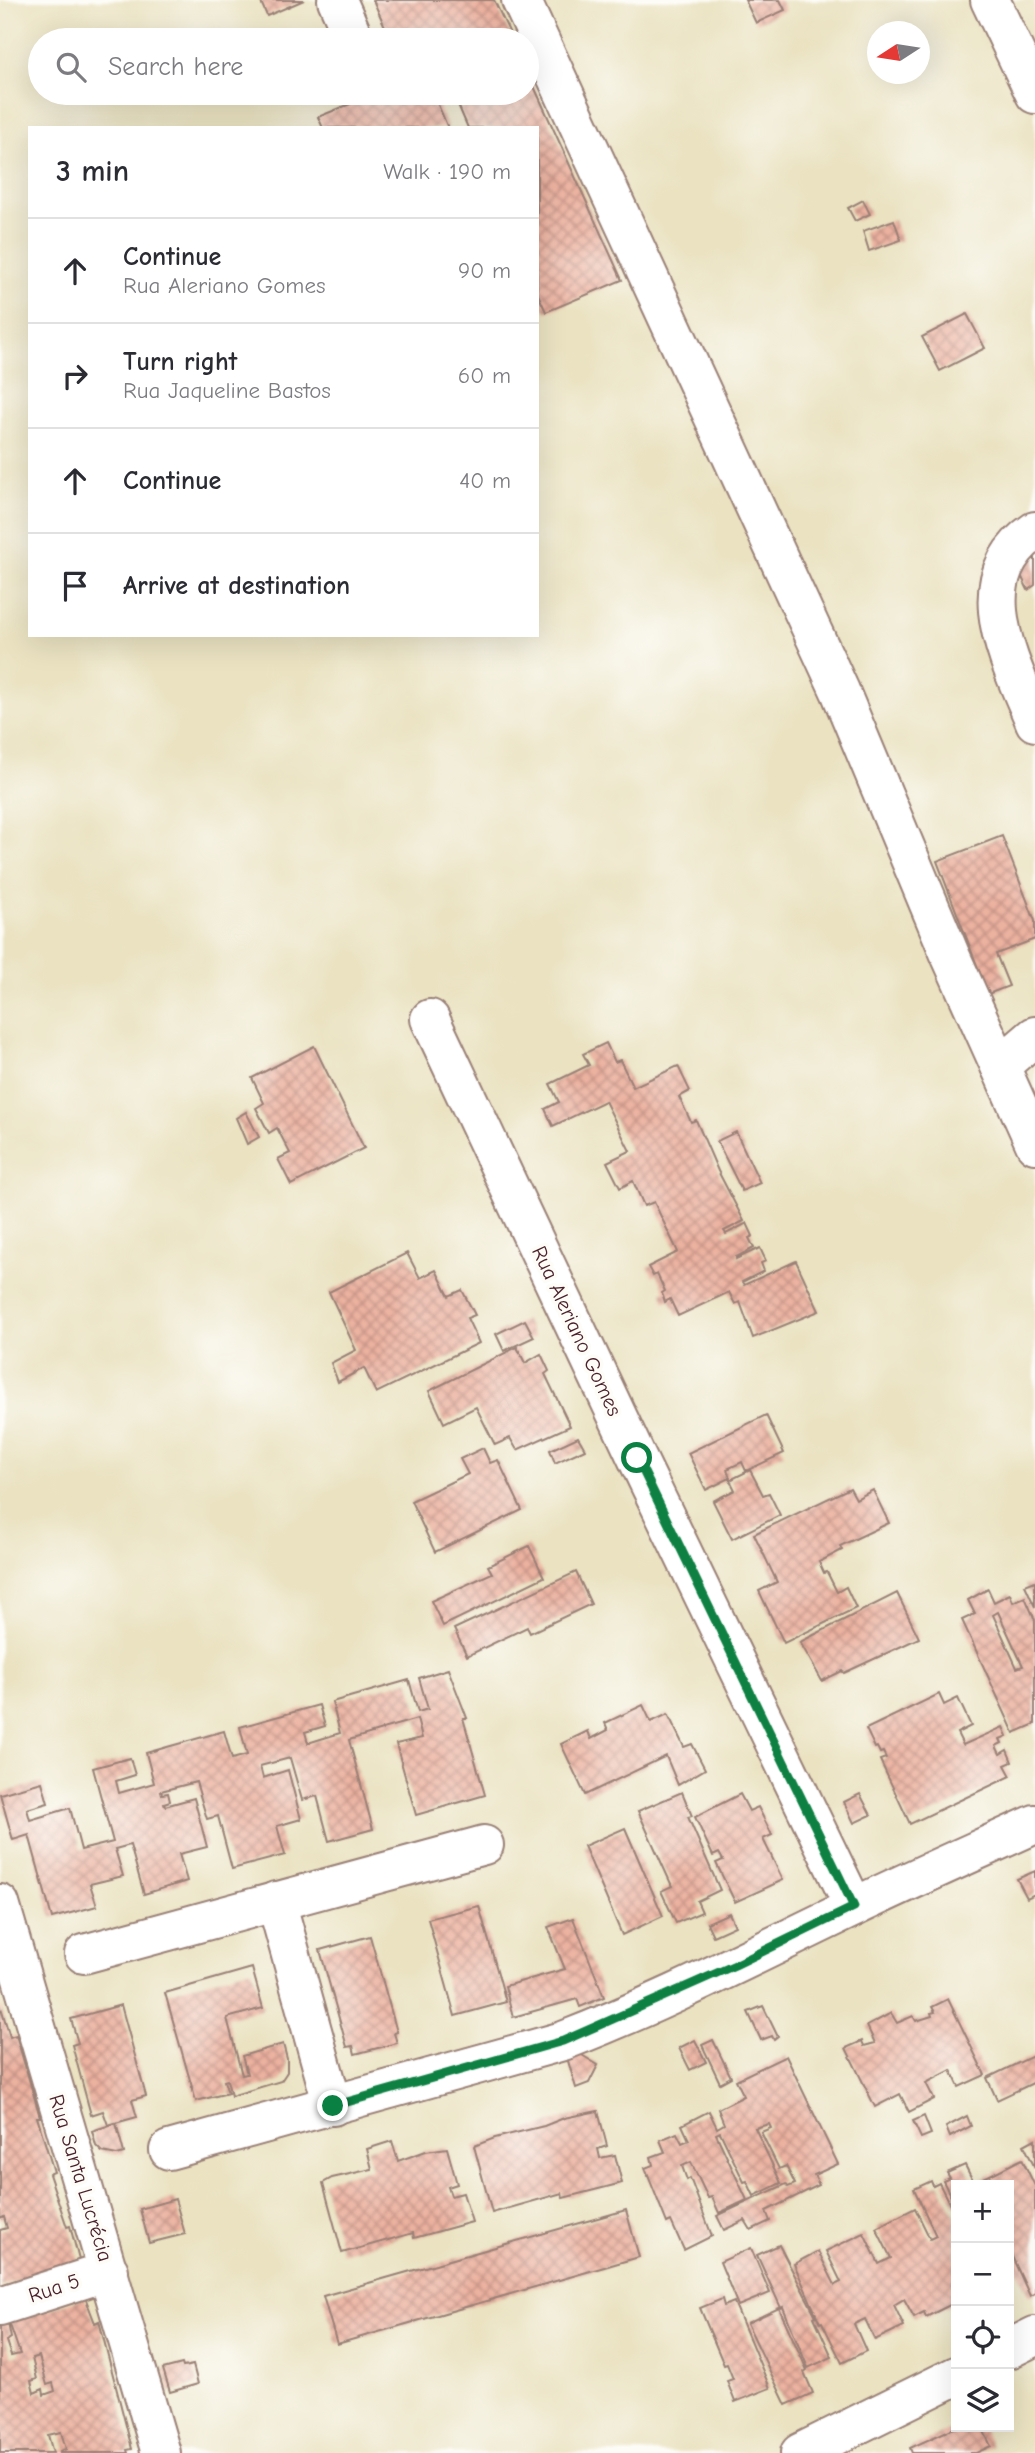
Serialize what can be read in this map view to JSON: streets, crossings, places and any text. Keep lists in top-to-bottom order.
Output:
{
  "streets": {
    "street": ["Rua Aleriano Gomes", "Rua Santa Lucrécia", "Rua 5"]
  },
  "crossings": [
    ["Rua Santa Lucrécia", "Rua 5"]
  ],
  "north": "left",
  "page": {
    "search": "Search here",
    "heading": ["3 min", "Walk · 190 m"],
    "list": [
      ["Continue", "Rua Aleriano Gomes", "90 m"],
      ["Turn right", "Rua Jaqueline Bastos", "60 m"],
      ["Continue", "40 m"],
      "Arrive at destination"
    ],
    "map_buttons": ["+", "−"]
  }
}
